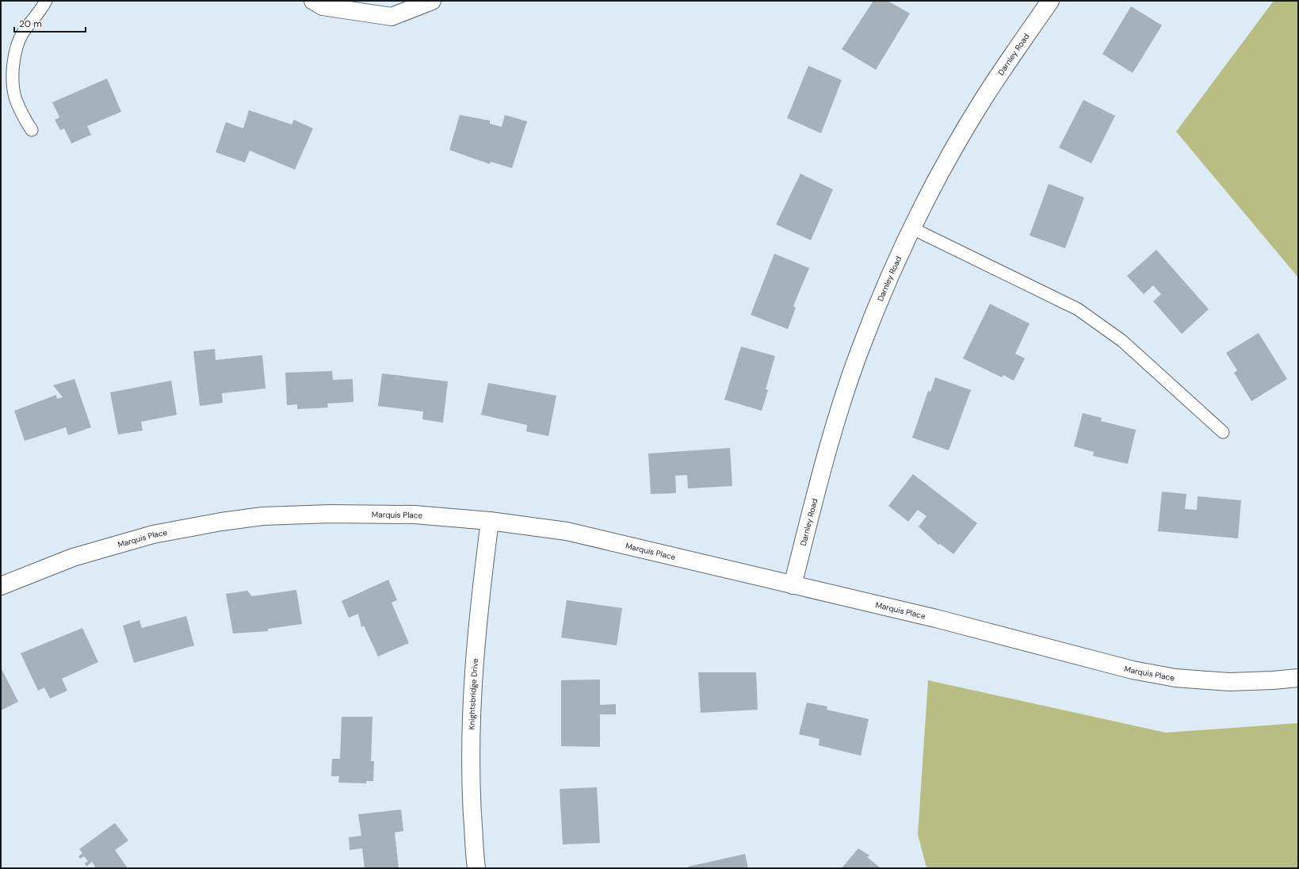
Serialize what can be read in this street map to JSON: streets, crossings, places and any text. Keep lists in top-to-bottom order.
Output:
{
  "streets": {
    "street": ["Darnley Road", "Marquis Place", "Knightsbridge Drive"]
  },
  "crossings": [
    ["Darnley Road", "Marquis Place"],
    ["Marquis Place", "Knightsbridge Drive"]
  ],
  "scale_bar": "20 m"
}
